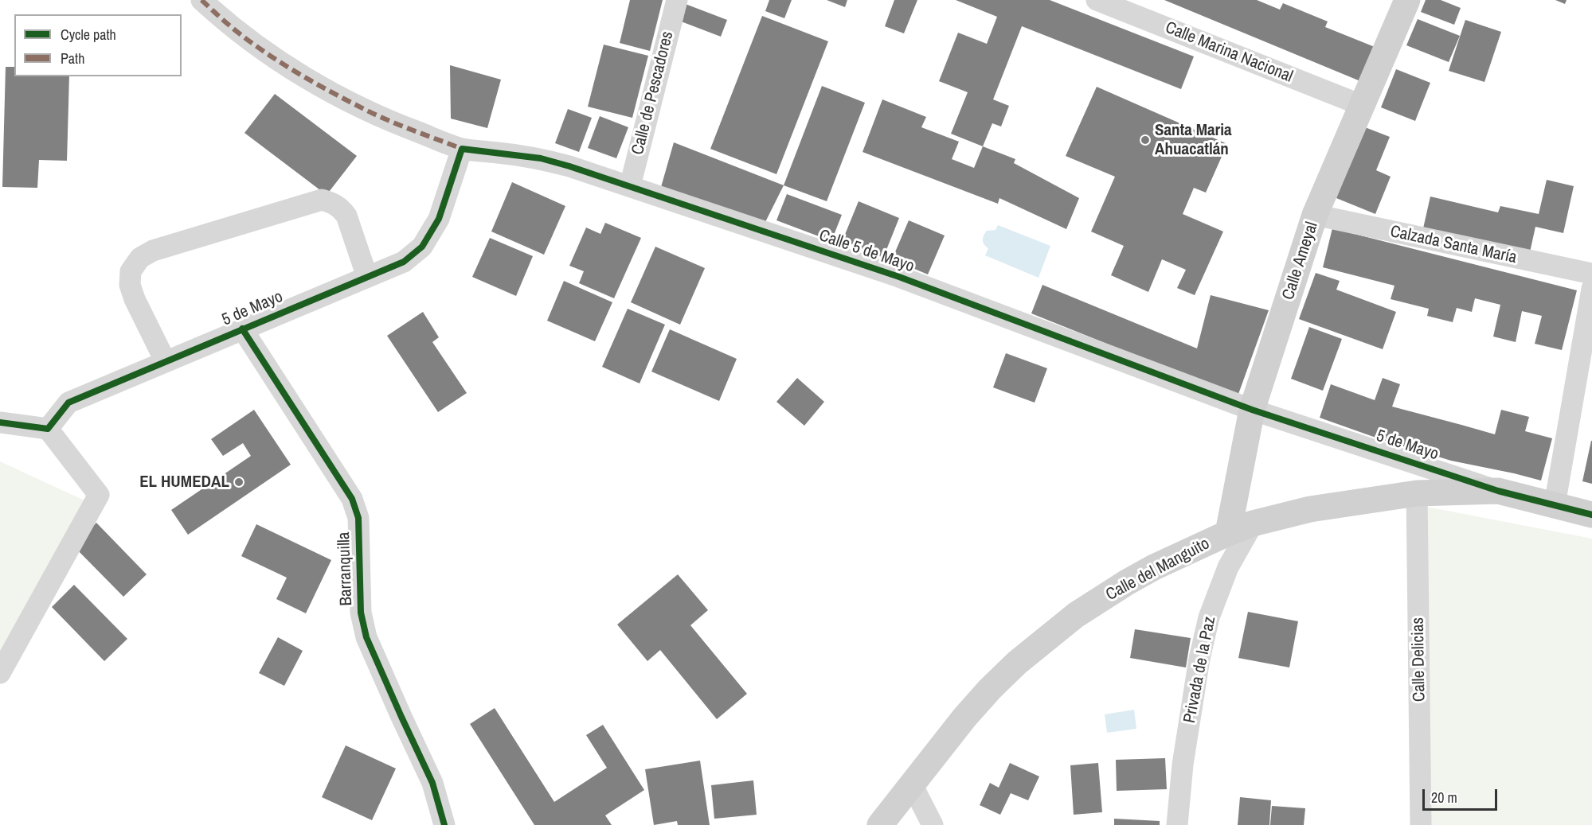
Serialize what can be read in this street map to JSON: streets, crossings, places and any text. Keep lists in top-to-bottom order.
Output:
{
  "streets": {
    "main road": ["Calle Ameyal", "5 de Mayo", "Calle del Manguito"],
    "street": [
      "Calle Marina Nacional",
      "Calle de Pescadores",
      "Calzada Santa María",
      "Calle 5 de Mayo",
      "Barranquilla",
      "Calle Delicias",
      "Privada de la Paz"
    ]
  },
  "crossings": [
    ["Calle Marina Nacional", "Calle Ameyal"],
    ["Calle de Pescadores", "Calle 5 de Mayo"],
    ["Calzada Santa María", "Calle Ameyal"],
    ["Calle 5 de Mayo", "Calle Ameyal"],
    ["Calle 5 de Mayo", "5 de Mayo"],
    ["Calle Ameyal", "5 de Mayo"],
    ["Calle Ameyal", "Calle del Manguito"],
    ["5 de Mayo", "Barranquilla"],
    ["5 de Mayo", "Calle del Manguito"],
    ["Calle del Manguito", "Calle Delicias"],
    ["Calle del Manguito", "Privada de la Paz"]
  ],
  "places": ["Santa Maria Ahuacatlán", "EL HUMEDAL"],
  "legend": ["Cycle path", "Path"],
  "scale_bar": "20 m"
}
